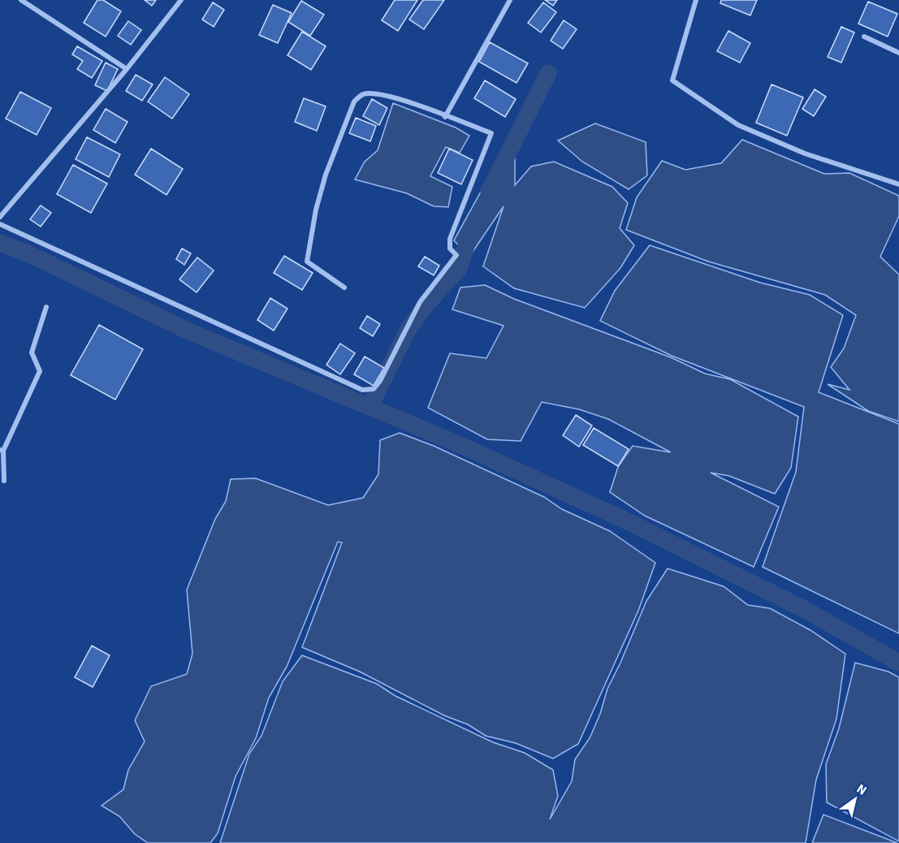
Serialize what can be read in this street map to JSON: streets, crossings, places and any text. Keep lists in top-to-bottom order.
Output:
{
  "north": "top right"
}
